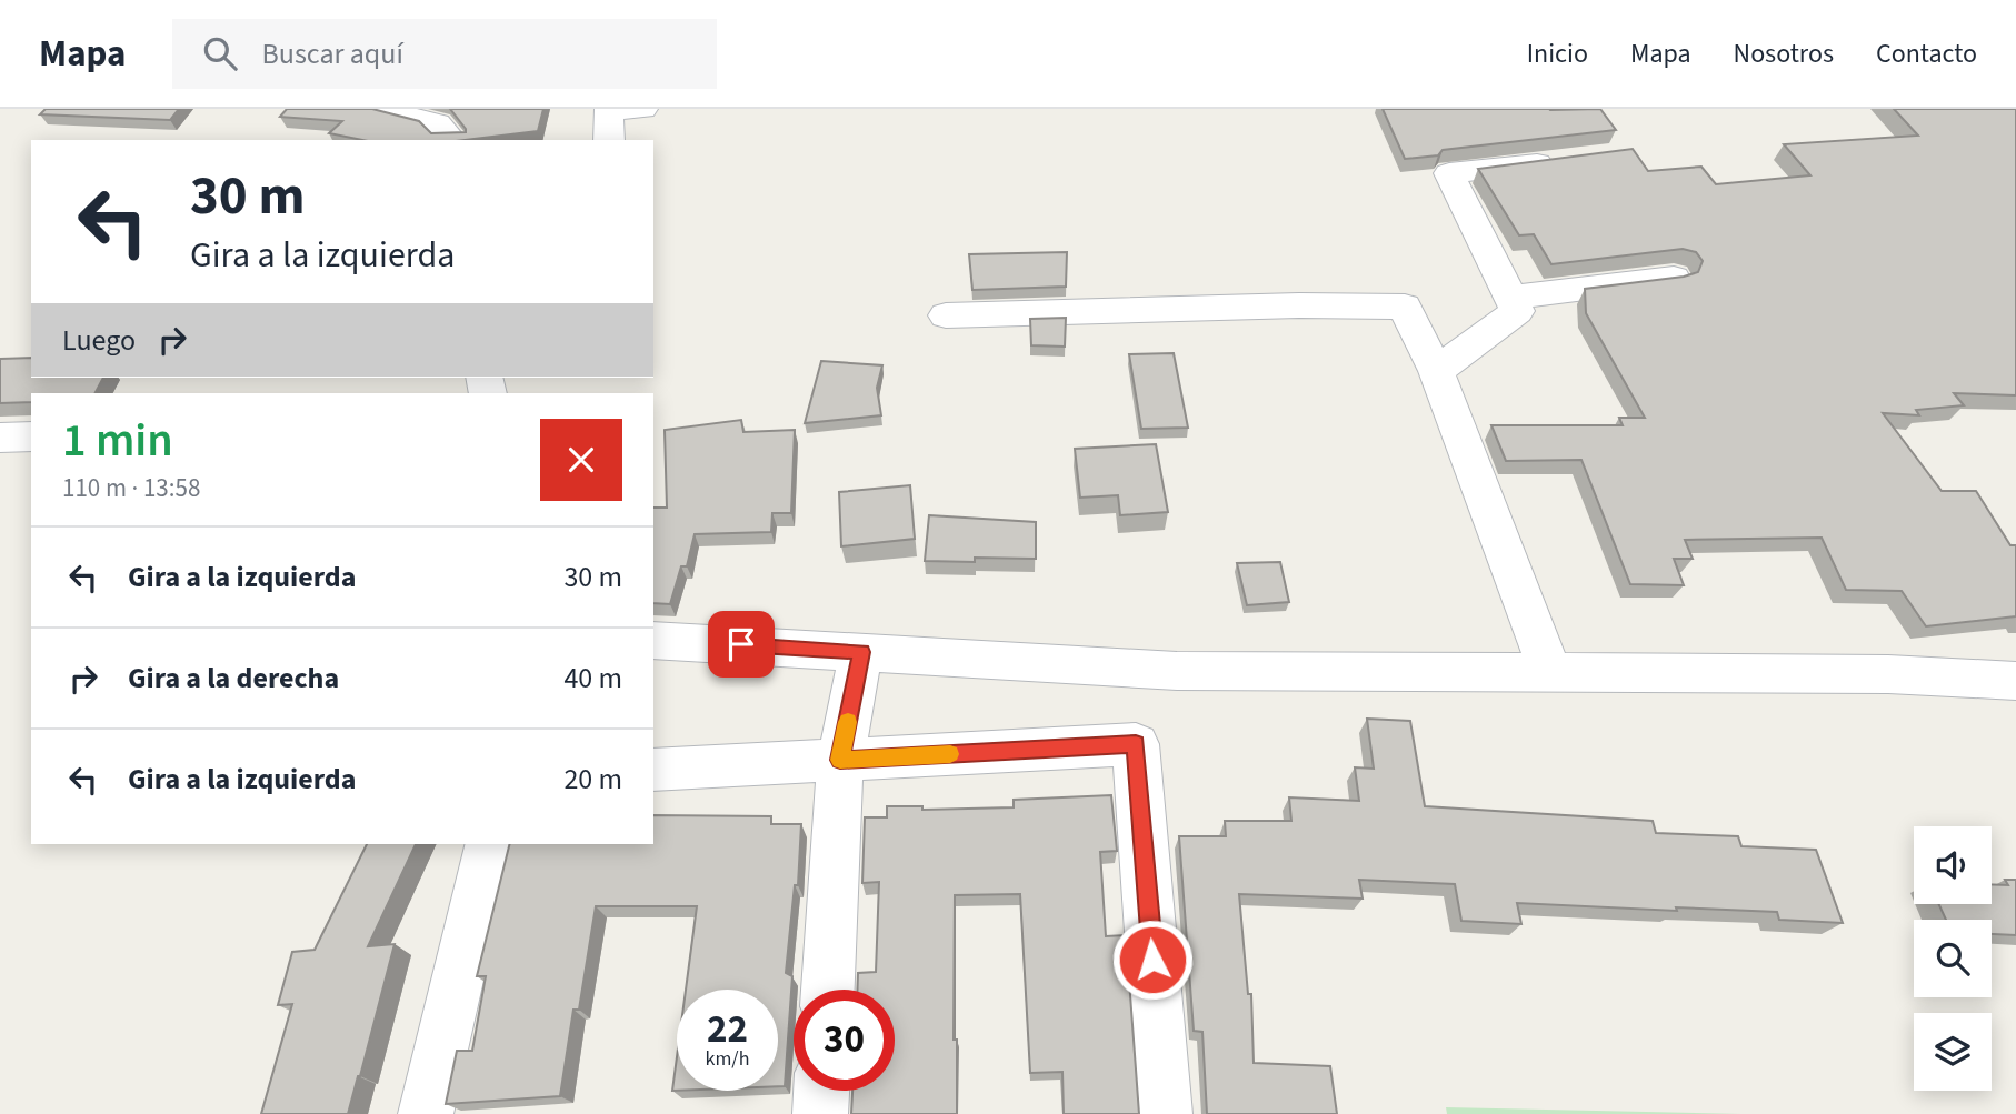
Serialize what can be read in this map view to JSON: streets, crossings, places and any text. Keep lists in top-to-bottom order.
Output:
{
  "page": {
    "header": "Mapa",
    "search": "Buscar aquí",
    "nav": [
      "Inicio",
      "Mapa",
      "Nosotros",
      "Contacto"
    ],
    "turn": ["30 m", "Gira a la izquierda"],
    "then": "Luego",
    "heading": ["1 min", "110 m · 13:58"],
    "list": [
      {
        "name": "Gira a la izquierda",
        "value": "30 m"
      },
      {
        "name": "Gira a la derecha",
        "value": "40 m"
      },
      {
        "name": "Gira a la izquierda",
        "value": "20 m"
      }
    ],
    "speed": "22 km/h",
    "limit": "30"
  }
}
